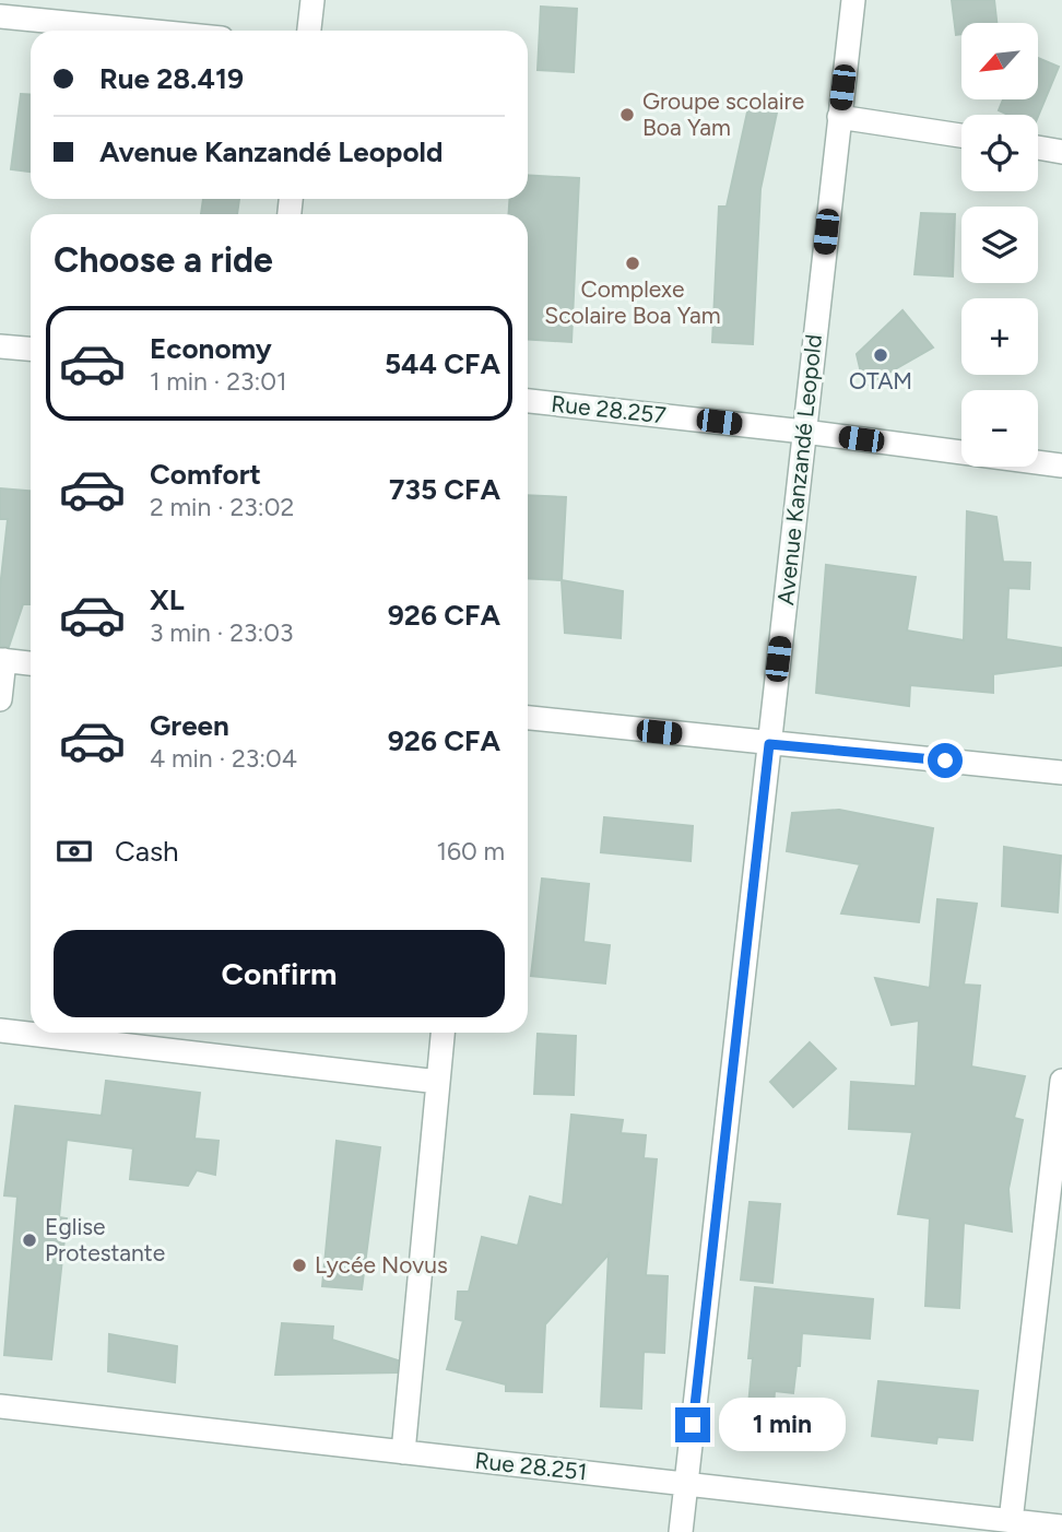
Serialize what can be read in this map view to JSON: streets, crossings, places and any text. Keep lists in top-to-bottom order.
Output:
{
  "streets": {
    "street": ["Rue 28.257", "Avenue Kanzandé Leopold", "Rue 28.251"]
  },
  "crossings": [
    ["Rue 28.257", "Avenue Kanzandé Leopold"],
    ["Avenue Kanzandé Leopold", "Rue 28.251"]
  ],
  "places": [
    "Groupe scolaire Boa Yam",
    "Complexe Scolaire Boa Yam",
    "OTAM",
    "Eglise Protestante",
    "Lycée Novus"
  ],
  "north": "bottom left",
  "page": {
    "map_buttons": ["+", "−"],
    "banner": ["Rue 28.419", "Avenue Kanzandé Leopold"],
    "heading": "Choose a ride",
    "list": [
      {
        "name": "Economy",
        "note": "1 min · 23:01",
        "value": "544 CFA"
      },
      {
        "name": "Comfort",
        "note": "2 min · 23:02",
        "value": "735 CFA"
      },
      {
        "name": "XL",
        "note": "3 min · 23:03",
        "value": "926 CFA"
      },
      {
        "name": "Green",
        "note": "4 min · 23:04",
        "value": "926 CFA"
      }
    ],
    "pay": ["Cash", "160 m"],
    "buttons": "Confirm",
    "bubble": "1 min"
  }
}
